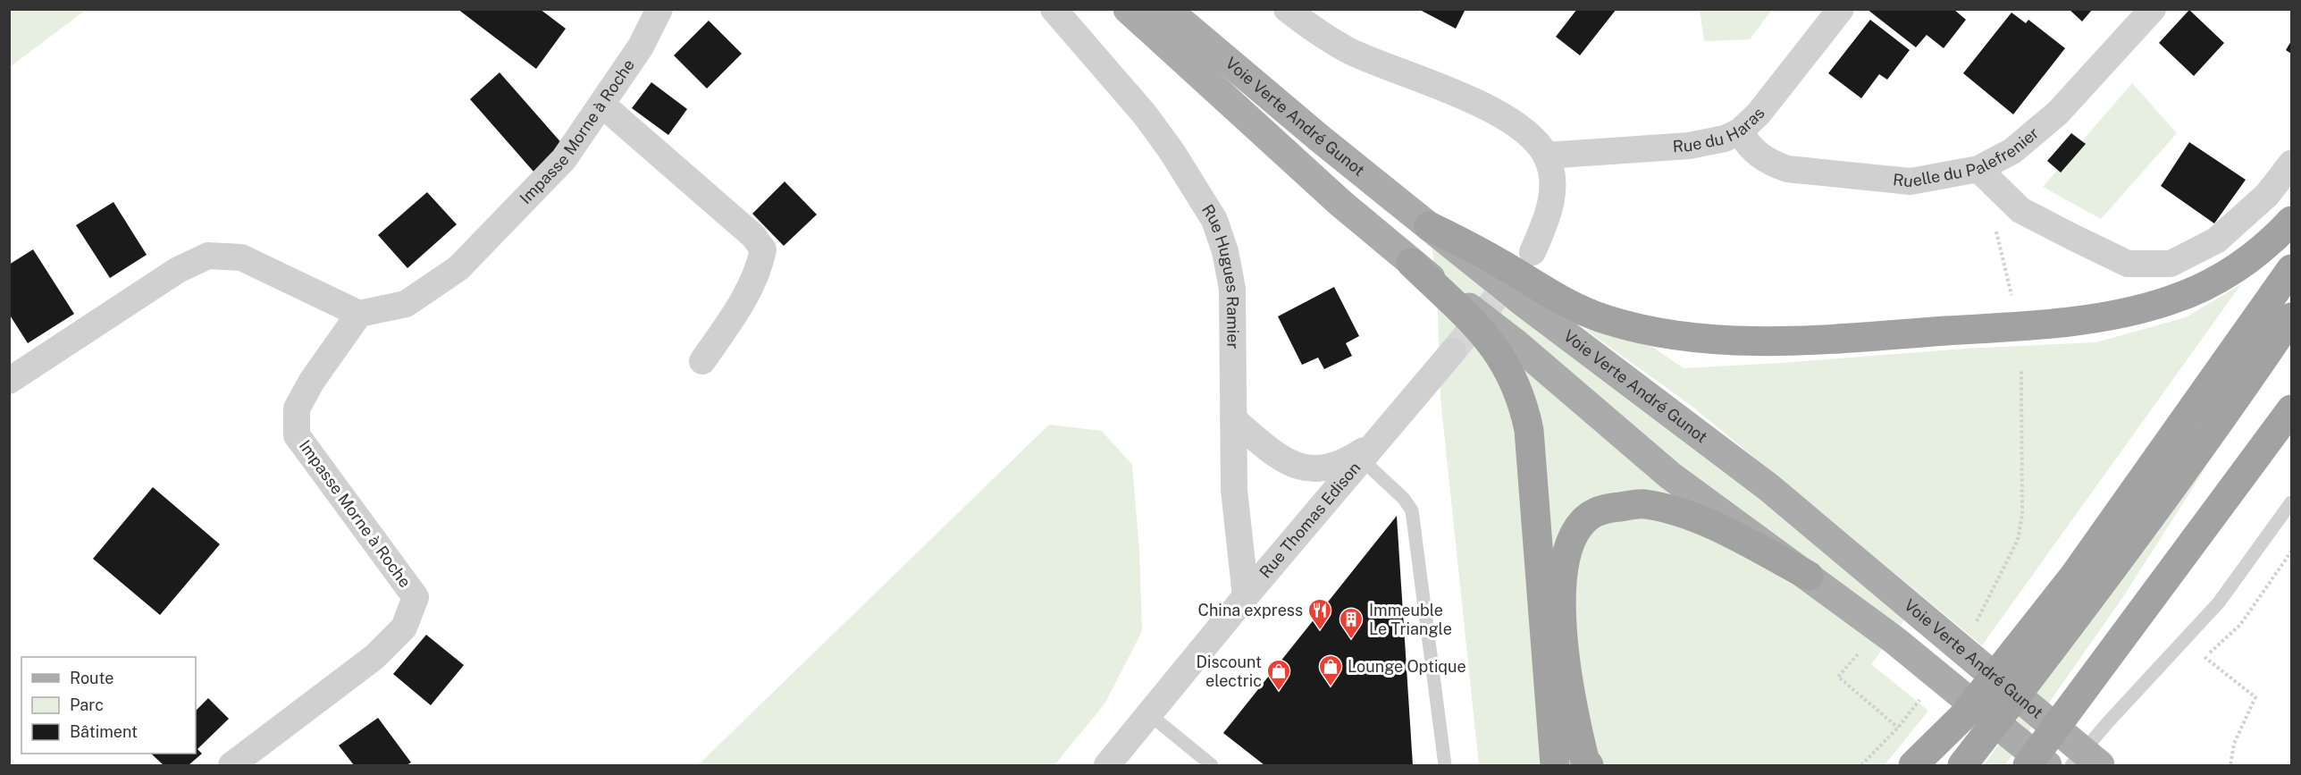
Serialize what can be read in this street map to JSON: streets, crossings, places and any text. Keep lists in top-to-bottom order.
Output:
{
  "streets": {
    "main road": ["Voie Verte André Gunot"],
    "street": [
      "Rue du Haras",
      "Impasse Morne à Roche",
      "Ruelle du Palefrenier",
      "Rue Hugues Ramier",
      "Rue Thomas Edison"
    ]
  },
  "crossings": [
    ["Rue du Haras", "Ruelle du Palefrenier"],
    ["Rue Hugues Ramier", "Rue Thomas Edison"]
  ],
  "places": {
    "restaurant": ["China express"],
    "building": ["Immeuble Le Triangle"],
    "shop": ["Lounge Optique", "Discount electric"]
  },
  "legend": ["Route", "Parc", "Bâtiment"]
}
